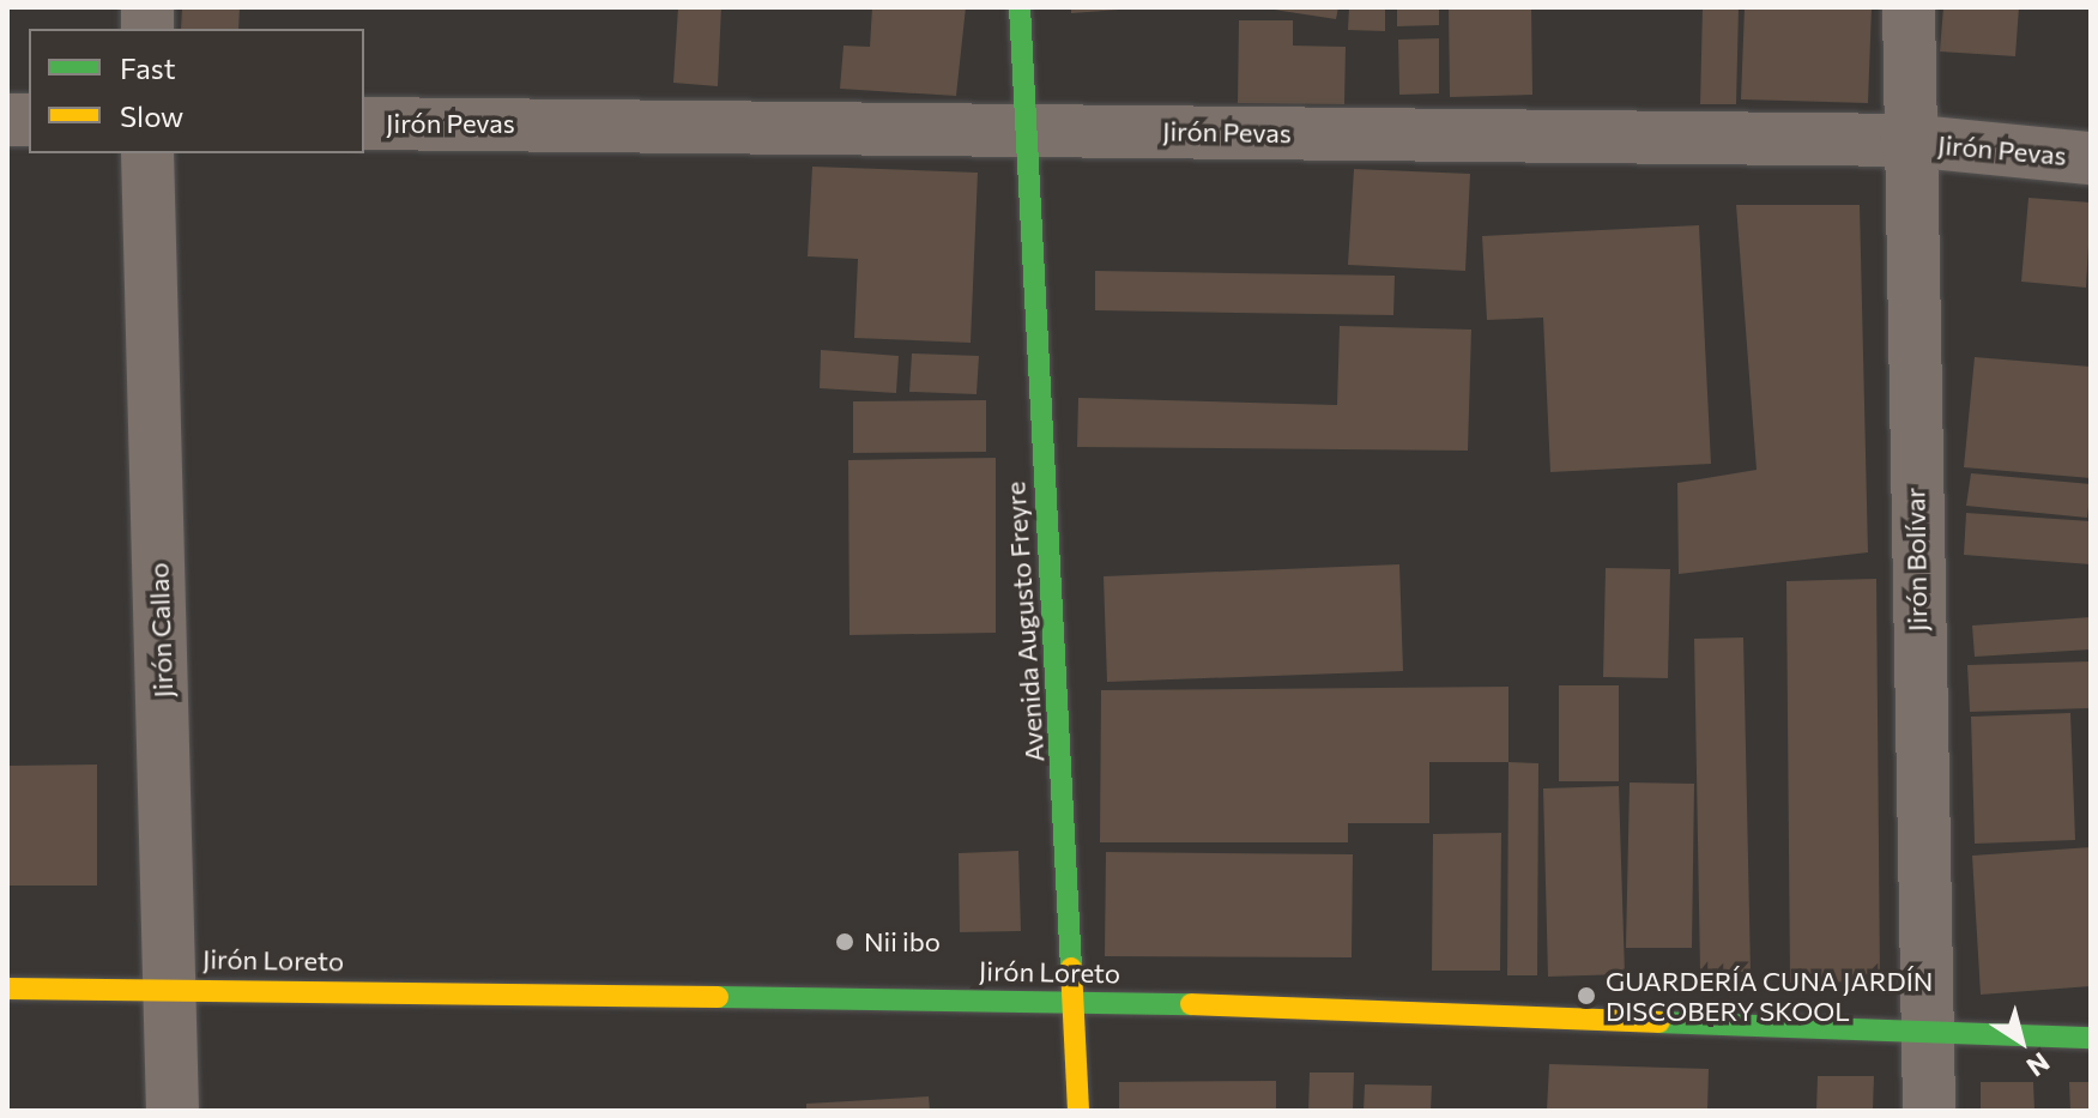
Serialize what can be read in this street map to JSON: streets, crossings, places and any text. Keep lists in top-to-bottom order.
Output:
{
  "streets": {
    "street": [
      "Jirón Pevas",
      "Jirón Bolívar",
      "Avenida Augusto Freyre",
      "Jirón Callao",
      "Jirón Loreto"
    ]
  },
  "crossings": [
    ["Jirón Pevas", "Jirón Bolívar"],
    ["Jirón Pevas", "Avenida Augusto Freyre"],
    ["Jirón Bolívar", "Jirón Loreto"],
    ["Avenida Augusto Freyre", "Jirón Loreto"],
    ["Jirón Callao", "Jirón Loreto"]
  ],
  "places": ["Nii ibo", "GUARDERÍA CUNA JARDÍN DISCOBERY SKOOL"],
  "legend": ["Fast", "Slow"],
  "north": "bottom right"
}
